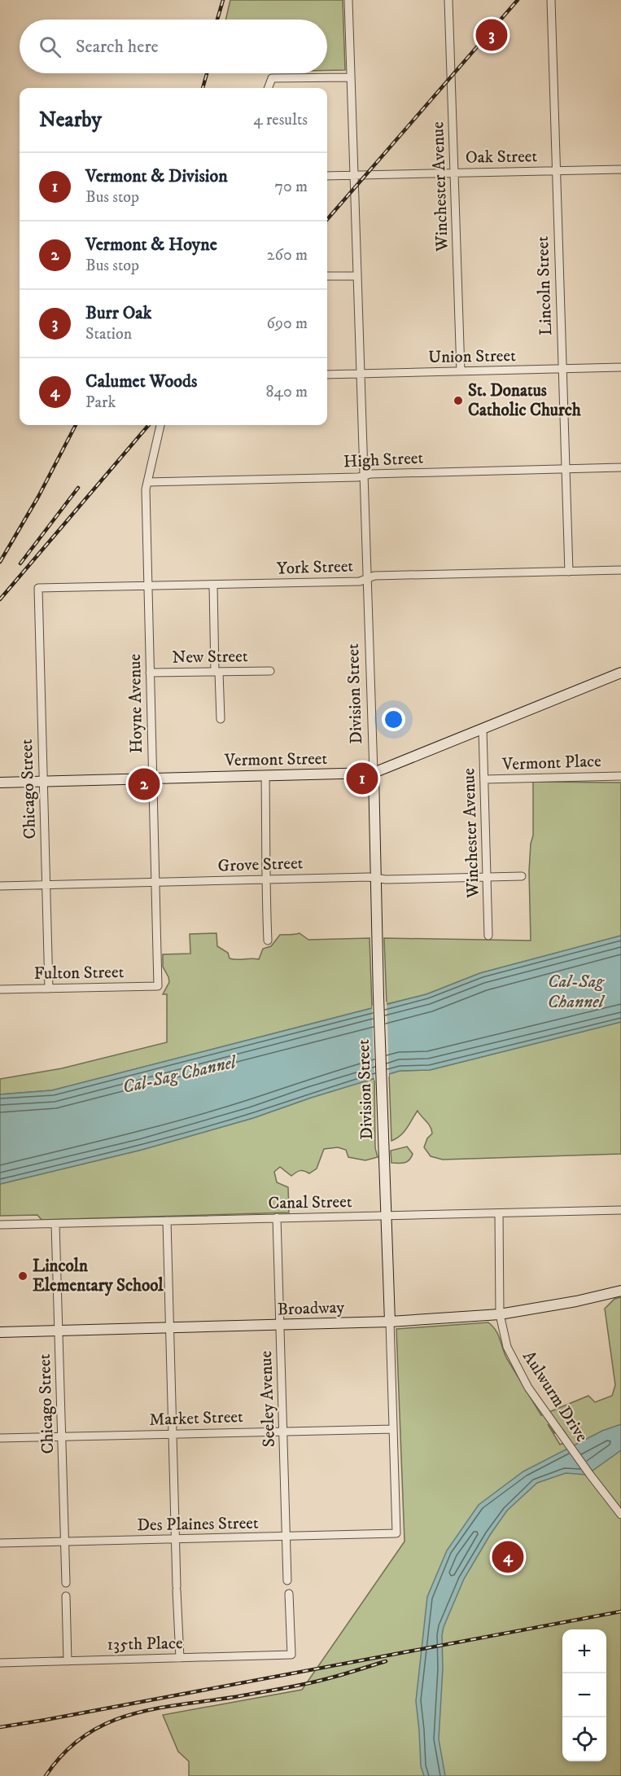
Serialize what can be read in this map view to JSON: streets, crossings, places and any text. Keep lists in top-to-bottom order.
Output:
{
  "streets": {
    "street": [
      "Oak Street",
      "Winchester Avenue",
      "Lincoln Street",
      "Union Street",
      "High Street",
      "York Street",
      "New Street",
      "Division Street",
      "Hoyne Avenue",
      "Vermont Street",
      "Vermont Place",
      "Chicago Street",
      "Grove Street",
      "Fulton Street",
      "Canal Street",
      "Broadway",
      "Aulwurm Drive",
      "Seeley Avenue",
      "Market Street",
      "Des Plaines Street",
      "135th Place"
    ]
  },
  "crossings": [
    ["Oak Street", "Winchester Avenue"],
    ["Oak Street", "Lincoln Street"],
    ["Oak Street", "Division Street"],
    ["Winchester Avenue", "Union Street"],
    ["Winchester Avenue", "Vermont Street"],
    ["Winchester Avenue", "Vermont Place"],
    ["Winchester Avenue", "Grove Street"],
    ["Lincoln Street", "Union Street"],
    ["Lincoln Street", "High Street"],
    ["Lincoln Street", "York Street"],
    ["Union Street", "Division Street"],
    ["High Street", "Division Street"],
    ["High Street", "Hoyne Avenue"],
    ["York Street", "Division Street"],
    ["York Street", "Hoyne Avenue"],
    ["York Street", "Chicago Street"],
    ["New Street", "Hoyne Avenue"],
    ["Division Street", "Vermont Street"],
    ["Division Street", "Grove Street"],
    ["Division Street", "Canal Street"],
    ["Division Street", "Broadway"],
    ["Division Street", "Market Street"],
    ["Division Street", "Des Plaines Street"],
    ["Hoyne Avenue", "Vermont Street"],
    ["Hoyne Avenue", "Grove Street"],
    ["Hoyne Avenue", "Fulton Street"],
    ["Vermont Street", "Chicago Street"],
    ["Chicago Street", "Grove Street"],
    ["Chicago Street", "Fulton Street"],
    ["Chicago Street", "Canal Street"],
    ["Chicago Street", "Broadway"],
    ["Chicago Street", "Market Street"],
    ["Chicago Street", "Des Plaines Street"],
    ["Canal Street", "Aulwurm Drive"],
    ["Canal Street", "Seeley Avenue"],
    ["Broadway", "Aulwurm Drive"],
    ["Broadway", "Seeley Avenue"],
    ["Seeley Avenue", "Market Street"],
    ["Seeley Avenue", "Des Plaines Street"]
  ],
  "water": ["Cal-Sag Channel"],
  "places": ["St. Donatus Catholic Church", "Lincoln Elementary School"],
  "page": {
    "pins": [
      "3",
      "1",
      "2",
      "4"
    ],
    "search": "Search here",
    "heading": ["Nearby", "4 results"],
    "list": [
      {
        "mark": "1",
        "name": "Vermont & Division",
        "note": "Bus stop",
        "value": "70 m"
      },
      {
        "mark": "2",
        "name": "Vermont & Hoyne",
        "note": "Bus stop",
        "value": "260 m"
      },
      {
        "mark": "3",
        "name": "Burr Oak",
        "note": "Station",
        "value": "690 m"
      },
      {
        "mark": "4",
        "name": "Calumet Woods",
        "note": "Park",
        "value": "840 m"
      }
    ],
    "map_buttons": ["+", "−"]
  }
}
